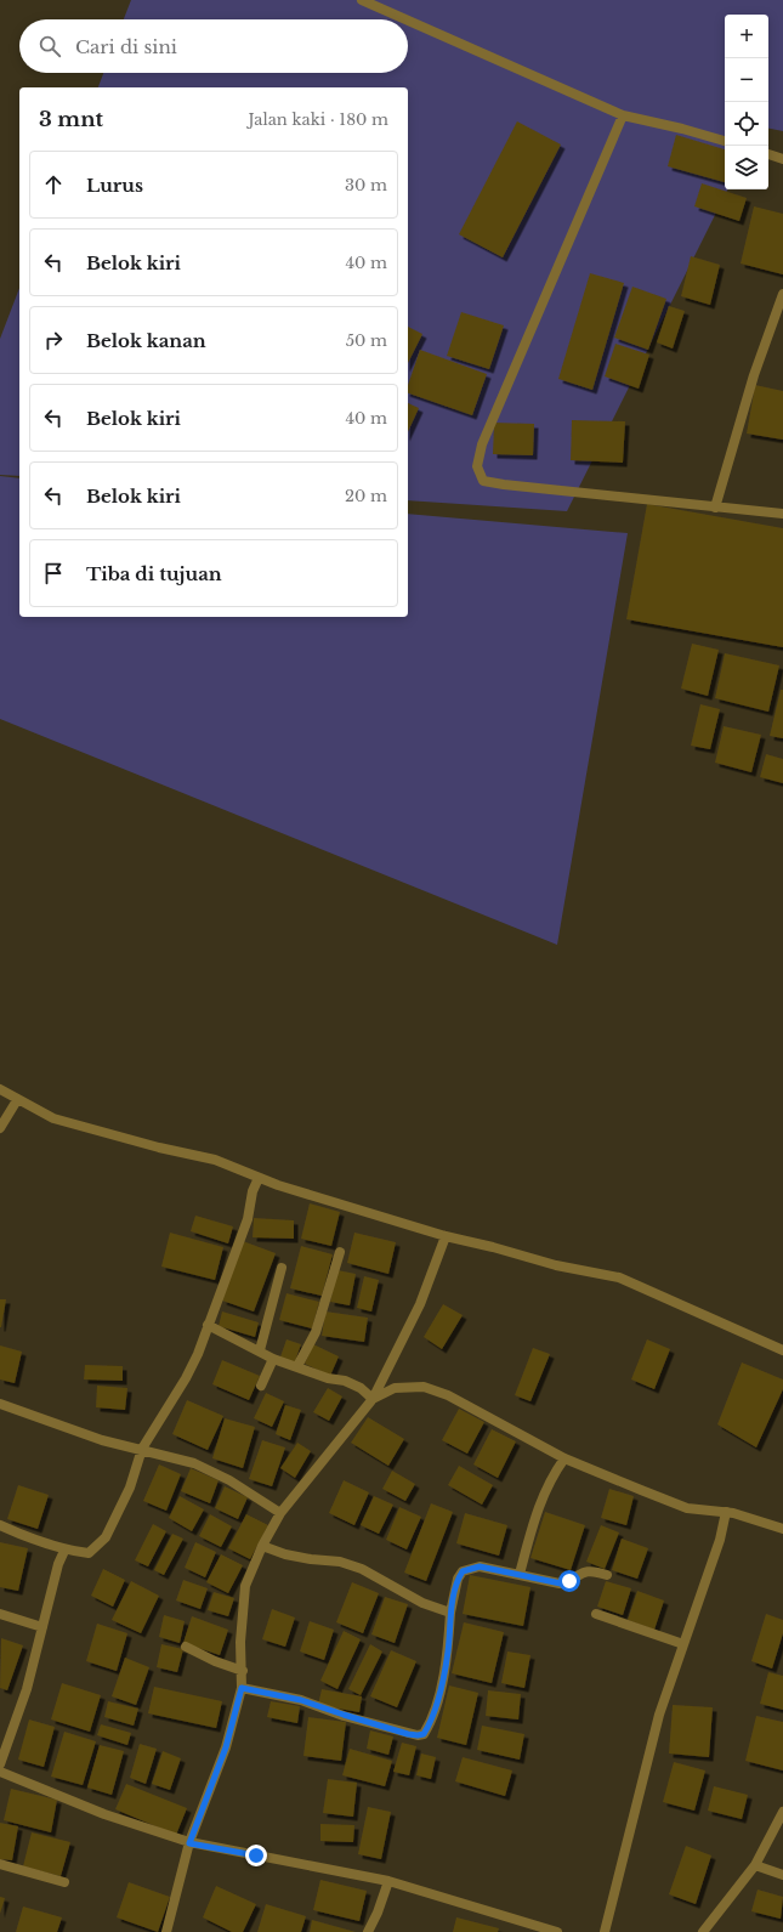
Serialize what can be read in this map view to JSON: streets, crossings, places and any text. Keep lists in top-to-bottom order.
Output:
{
  "page": {
    "map_buttons": ["+", "−"],
    "search": "Cari di sini",
    "heading": ["3 mnt", "Jalan kaki · 180 m"],
    "list": [
      ["Lurus", "30 m"],
      ["Belok kiri", "40 m"],
      ["Belok kanan", "50 m"],
      ["Belok kiri", "40 m"],
      ["Belok kiri", "20 m"],
      "Tiba di tujuan"
    ]
  }
}
